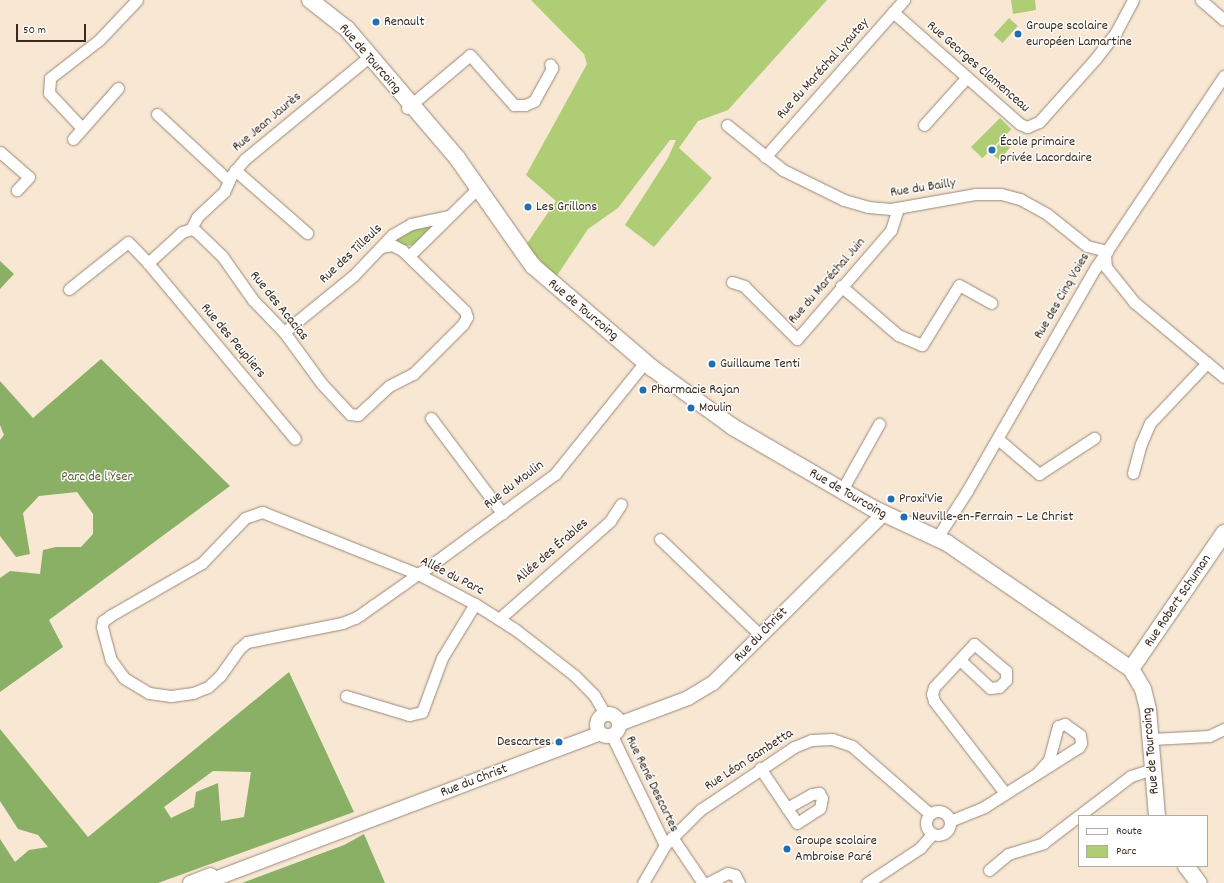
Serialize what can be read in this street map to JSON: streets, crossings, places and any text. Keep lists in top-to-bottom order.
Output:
{
  "streets": {
    "main road": ["Rue de Tourcoing", "Rue Robert Schuman"],
    "street": [
      "Rue Georges Clemenceau",
      "Rue du Maréchal Lyautey",
      "Rue Jean Jaurès",
      "Rue du Bailly",
      "Rue des Tilleuls",
      "Rue du Maréchal Juin",
      "Rue des Cinq Voies",
      "Rue des Acacias",
      "Rue des Peupliers",
      "Rue du Moulin",
      "Allée des Érables",
      "Allée du Parc",
      "Rue du Christ",
      "Rue Léon Gambetta",
      "Rue René Descartes"
    ]
  },
  "crossings": [
    ["Rue de Tourcoing", "Rue Jean Jaurès"],
    ["Rue de Tourcoing", "Rue des Cinq Voies"],
    ["Rue de Tourcoing", "Rue du Moulin"],
    ["Rue de Tourcoing", "Rue Robert Schuman"],
    ["Rue de Tourcoing", "Rue du Christ"],
    ["Rue Georges Clemenceau", "Rue du Maréchal Lyautey"],
    ["Rue du Maréchal Lyautey", "Rue du Bailly"],
    ["Rue Jean Jaurès", "Rue des Acacias"],
    ["Rue Jean Jaurès", "Rue des Peupliers"],
    ["Rue du Bailly", "Rue du Maréchal Juin"],
    ["Rue du Bailly", "Rue des Cinq Voies"],
    ["Rue des Tilleuls", "Rue des Acacias"],
    ["Rue du Moulin", "Allée du Parc"],
    ["Allée des Érables", "Allée du Parc"],
    ["Rue du Christ", "Rue René Descartes"],
    ["Rue Léon Gambetta", "Rue René Descartes"]
  ],
  "parks": ["Parc de l'Yser"],
  "places": [
    "Renault",
    "Groupe scolaire européen Lamartine",
    "École primaire privée Lacordaire",
    "Les Grillons",
    "Guillaume Tenti",
    "Pharmacie Rajan",
    "Moulin",
    "Proxi'Vie",
    "Neuville-en-Ferrain – Le Christ",
    "Descartes",
    "Groupe scolaire Ambroise Paré"
  ],
  "legend": ["Route", "Parc"],
  "scale_bar": "50 m"
}
